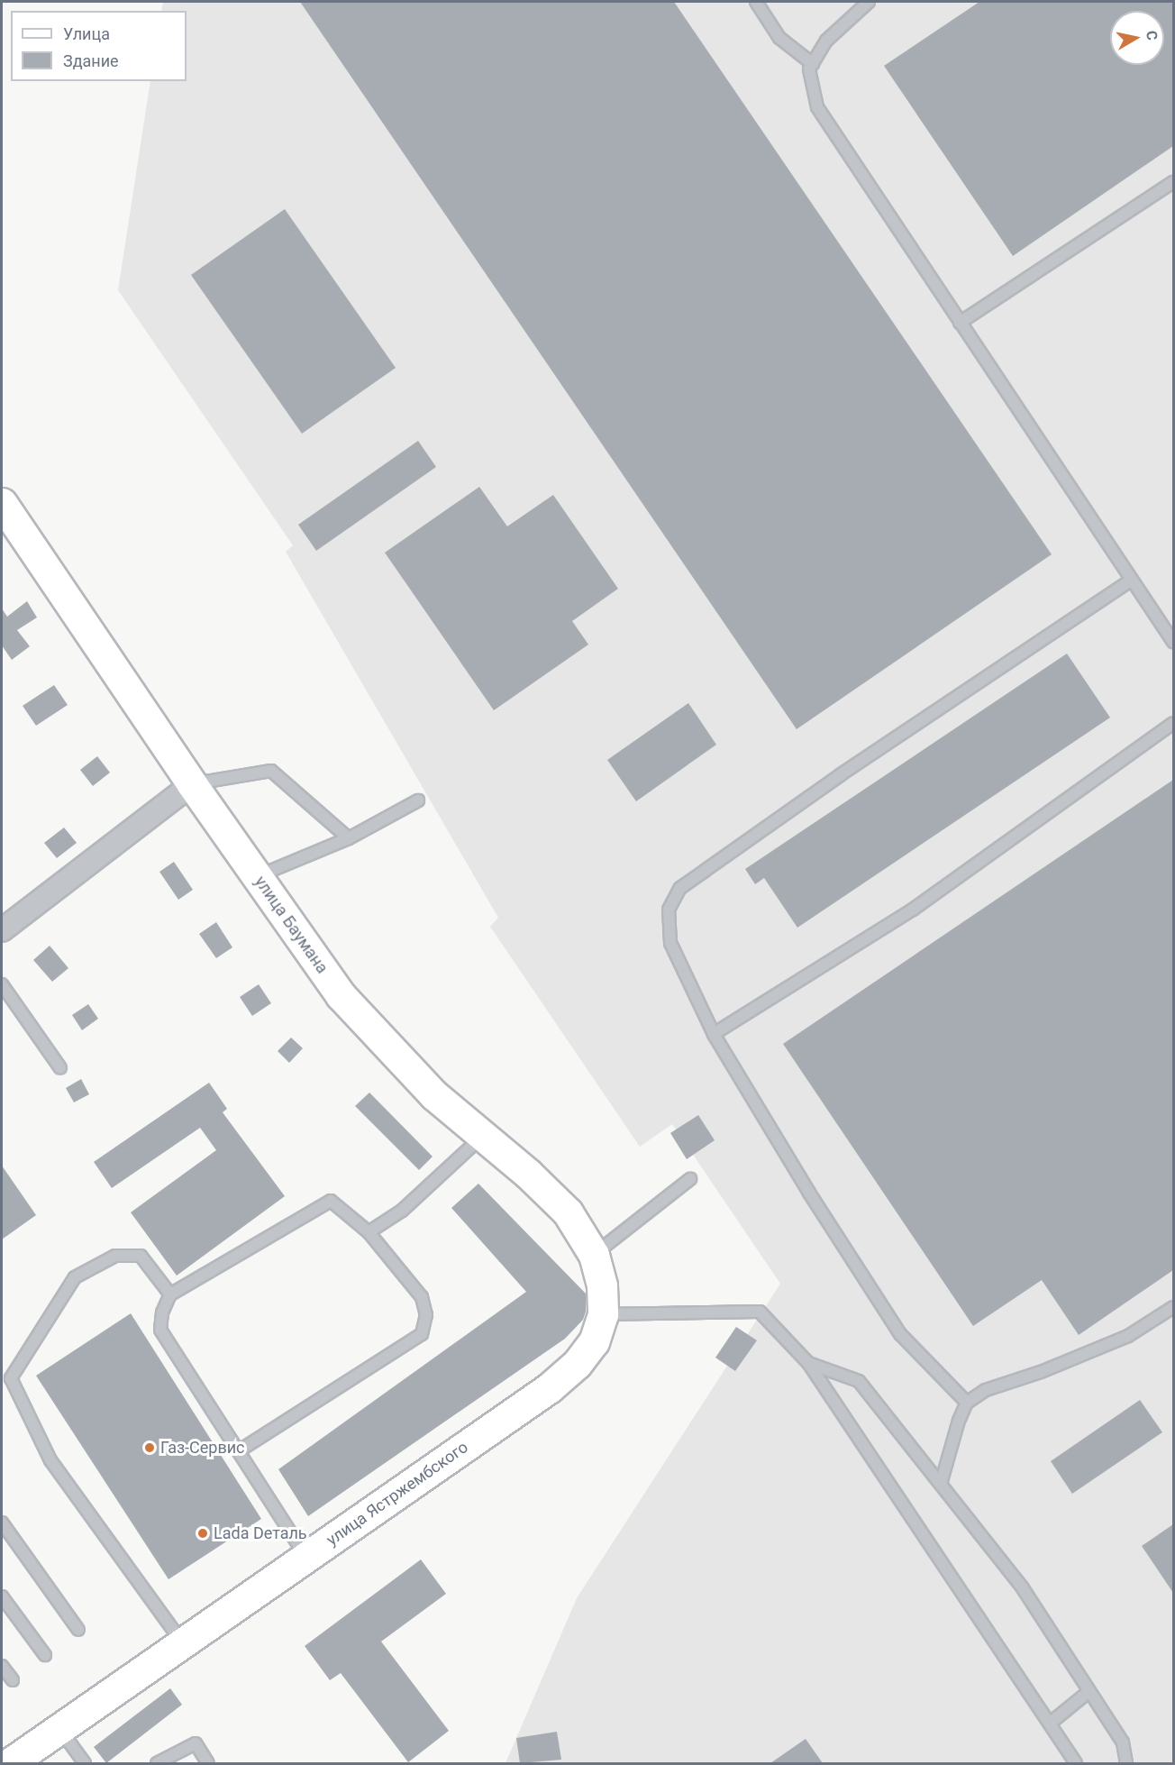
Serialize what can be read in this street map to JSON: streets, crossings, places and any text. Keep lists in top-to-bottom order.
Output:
{
  "streets": {
    "main road": ["улица Баумана", "улица Ястржембского"]
  },
  "crossings": [
    ["улица Баумана", "улица Ястржембского"]
  ],
  "places": ["Газ-Сервис", "Lada Dеталь"],
  "legend": ["Улица", "Здание"],
  "north": "right"
}
